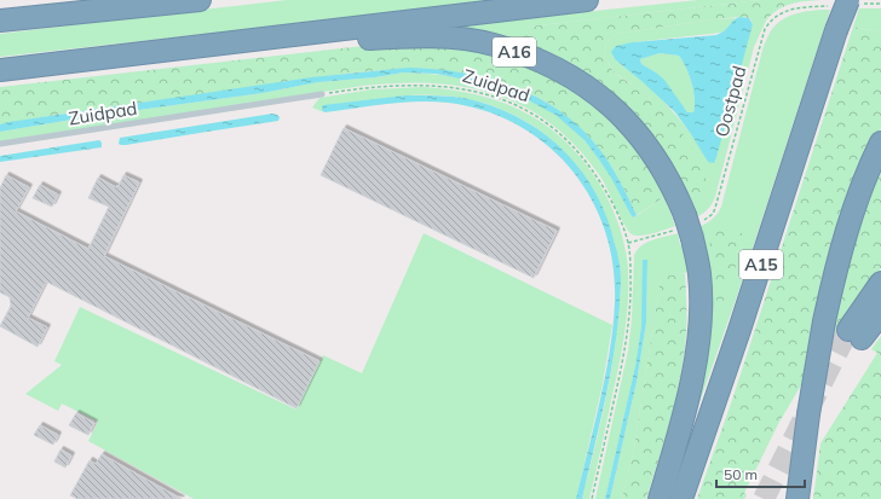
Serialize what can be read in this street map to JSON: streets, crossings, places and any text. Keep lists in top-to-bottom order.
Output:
{
  "streets": {
    "highway": ["A16", "A15"],
    "lane": ["Zuidpad"],
    "path": ["Oostpad"]
  },
  "crossings": [
    ["A16", "Oostpad"],
    ["Oostpad", "A15"]
  ],
  "scale_bar": "50 m"
}
